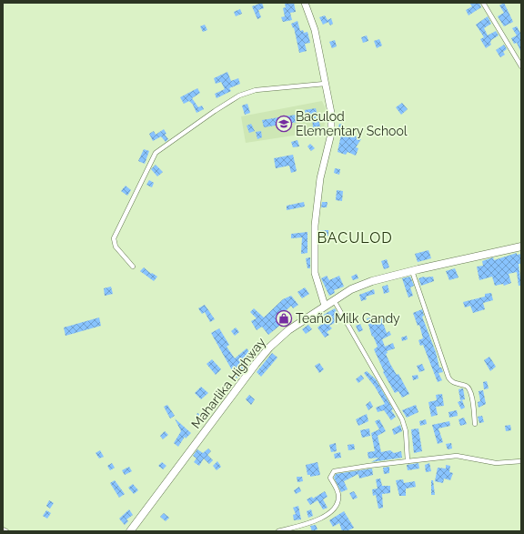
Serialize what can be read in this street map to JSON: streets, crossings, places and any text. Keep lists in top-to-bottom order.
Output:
{
  "streets": {
    "highway": ["Maharlika Highway"]
  },
  "districts": ["BACULOD"],
  "places": {
    "school or university": ["Baculod Elementary School"],
    "shop": ["Teaño Milk Candy"]
  }
}
